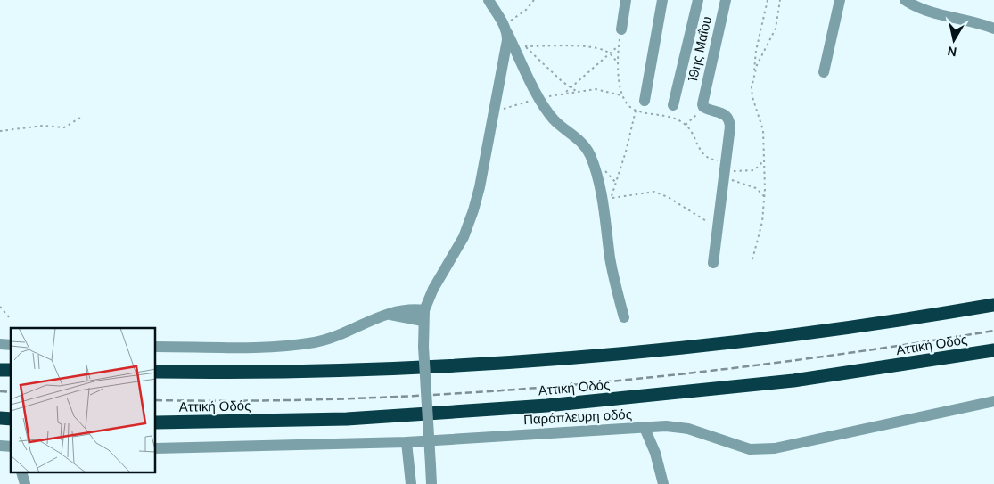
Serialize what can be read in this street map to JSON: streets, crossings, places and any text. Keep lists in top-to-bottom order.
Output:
{
  "streets": {
    "highway": ["Αττική Οδός"],
    "street": ["19ης Μαΐου", "Παράπλευρη οδός"]
  },
  "north": "bottom"
}
